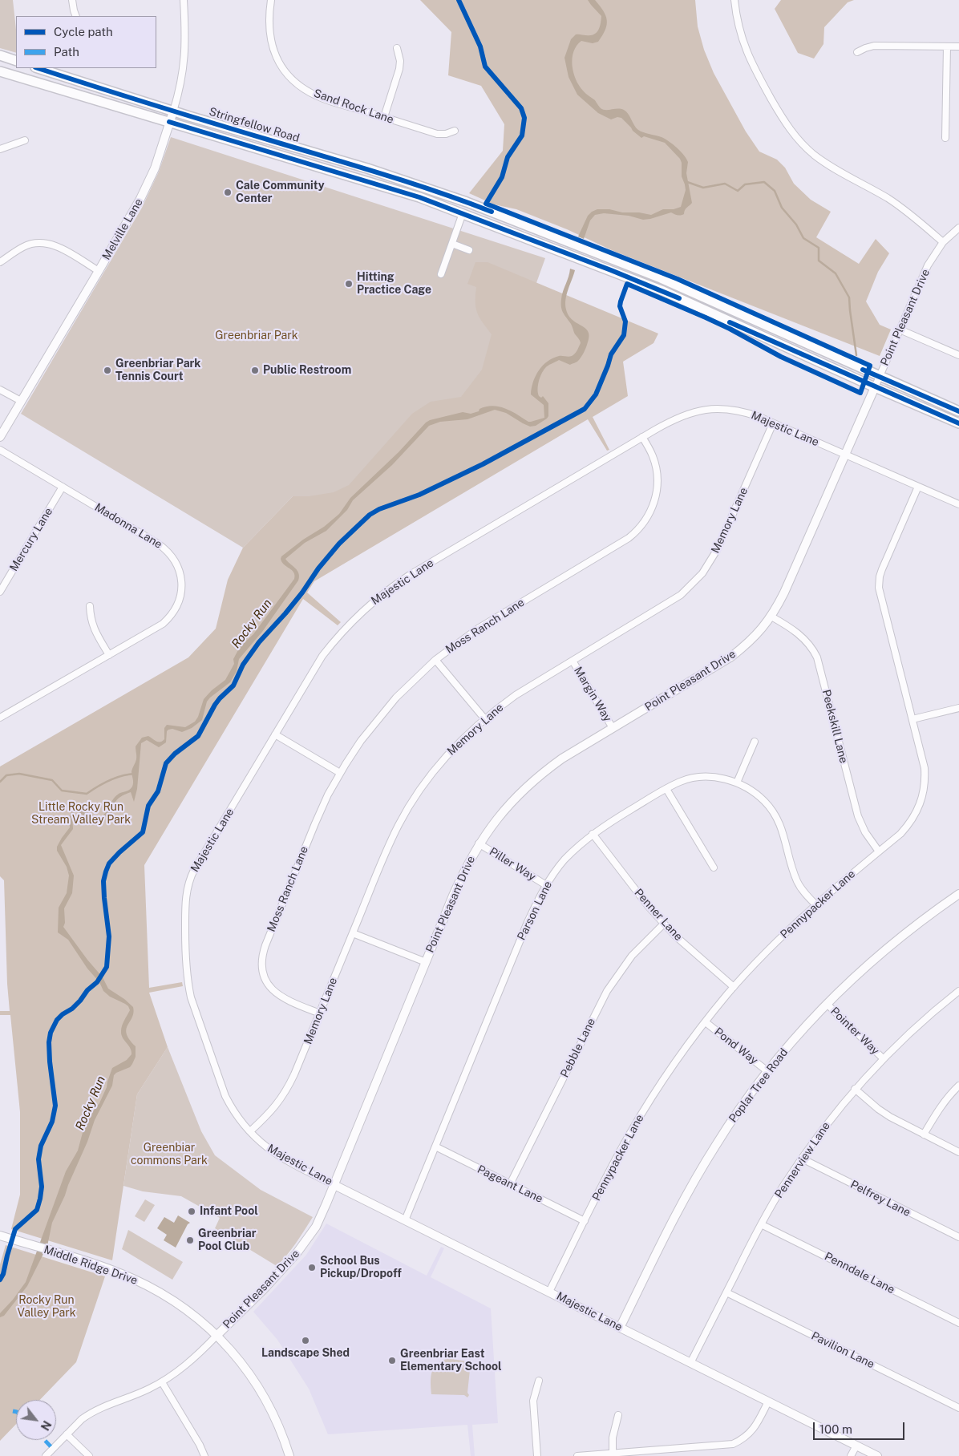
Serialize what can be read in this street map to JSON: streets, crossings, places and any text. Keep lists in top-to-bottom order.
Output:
{
  "streets": {
    "main road": ["Stringfellow Road"],
    "street": [
      "Sand Rock Lane",
      "Melville Lane",
      "Point Pleasant Drive",
      "Majestic Lane",
      "Memory Lane",
      "Madonna Lane",
      "Mercury Lane",
      "Moss Ranch Lane",
      "Margin Way",
      "Peekskill Lane",
      "Piller Way",
      "Pennypacker Lane",
      "Parson Lane",
      "Penner Lane",
      "Pointer Way",
      "Pond Way",
      "Pebble Lane",
      "Poplar Tree Road",
      "Pennerview Lane",
      "Pageant Lane",
      "Pelfrey Lane",
      "Middle Ridge Drive",
      "Penndale Lane",
      "Pavilion Lane"
    ]
  },
  "crossings": [
    ["Stringfellow Road", "Melville Lane"],
    ["Stringfellow Road", "Point Pleasant Drive"],
    ["Point Pleasant Drive", "Majestic Lane"],
    ["Point Pleasant Drive", "Margin Way"],
    ["Point Pleasant Drive", "Peekskill Lane"],
    ["Point Pleasant Drive", "Piller Way"],
    ["Point Pleasant Drive", "Middle Ridge Drive"],
    ["Majestic Lane", "Memory Lane"],
    ["Majestic Lane", "Moss Ranch Lane"],
    ["Majestic Lane", "Pennypacker Lane"],
    ["Majestic Lane", "Parson Lane"],
    ["Majestic Lane", "Poplar Tree Road"],
    ["Majestic Lane", "Pennerview Lane"],
    ["Memory Lane", "Moss Ranch Lane"],
    ["Memory Lane", "Margin Way"],
    ["Madonna Lane", "Mercury Lane"],
    ["Peekskill Lane", "Pennypacker Lane"],
    ["Piller Way", "Parson Lane"],
    ["Pennypacker Lane", "Parson Lane"],
    ["Pennypacker Lane", "Penner Lane"],
    ["Pennypacker Lane", "Pond Way"],
    ["Pennypacker Lane", "Pageant Lane"],
    ["Parson Lane", "Penner Lane"],
    ["Parson Lane", "Pageant Lane"],
    ["Penner Lane", "Pebble Lane"],
    ["Pointer Way", "Poplar Tree Road"],
    ["Pointer Way", "Pennerview Lane"],
    ["Pond Way", "Poplar Tree Road"],
    ["Pebble Lane", "Pageant Lane"],
    ["Pennerview Lane", "Pelfrey Lane"],
    ["Pennerview Lane", "Penndale Lane"],
    ["Pennerview Lane", "Pavilion Lane"]
  ],
  "water": ["Rocky Run"],
  "parks": [
    "Greenbriar Park",
    "Little Rocky Run Stream Valley Park",
    "Greenbiar commons Park",
    "Rocky Run Valley Park"
  ],
  "places": [
    "Cale Community Center",
    "Hitting Practice Cage",
    "Greenbriar Park Tennis Court",
    "Public Restroom",
    "Infant Pool",
    "Greenbriar Pool Club",
    "School Bus Pickup/Dropoff",
    "Landscape Shed",
    "Greenbriar East Elementary School"
  ],
  "legend": ["Cycle path", "Path"],
  "scale_bar": "100 m",
  "north": "bottom right"
}
